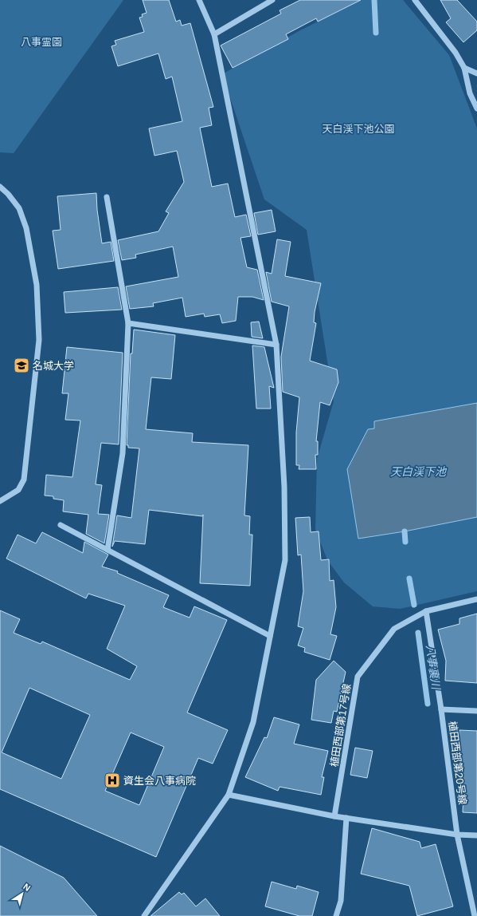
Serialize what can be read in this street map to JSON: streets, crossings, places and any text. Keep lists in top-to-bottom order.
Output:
{
  "streets": {
    "street": ["植田西部第17号線", "植田西部第20号線"]
  },
  "crossings": [
    ["植田西部第17号線", "植田西部第20号線"]
  ],
  "water": ["天白渓下池", "八事裏川"],
  "parks": ["八事霊園", "天白渓下池公園"],
  "places": {
    "school or university": ["名城大学"],
    "hospital": ["資生会八事病院"]
  },
  "north": "top right"
}
